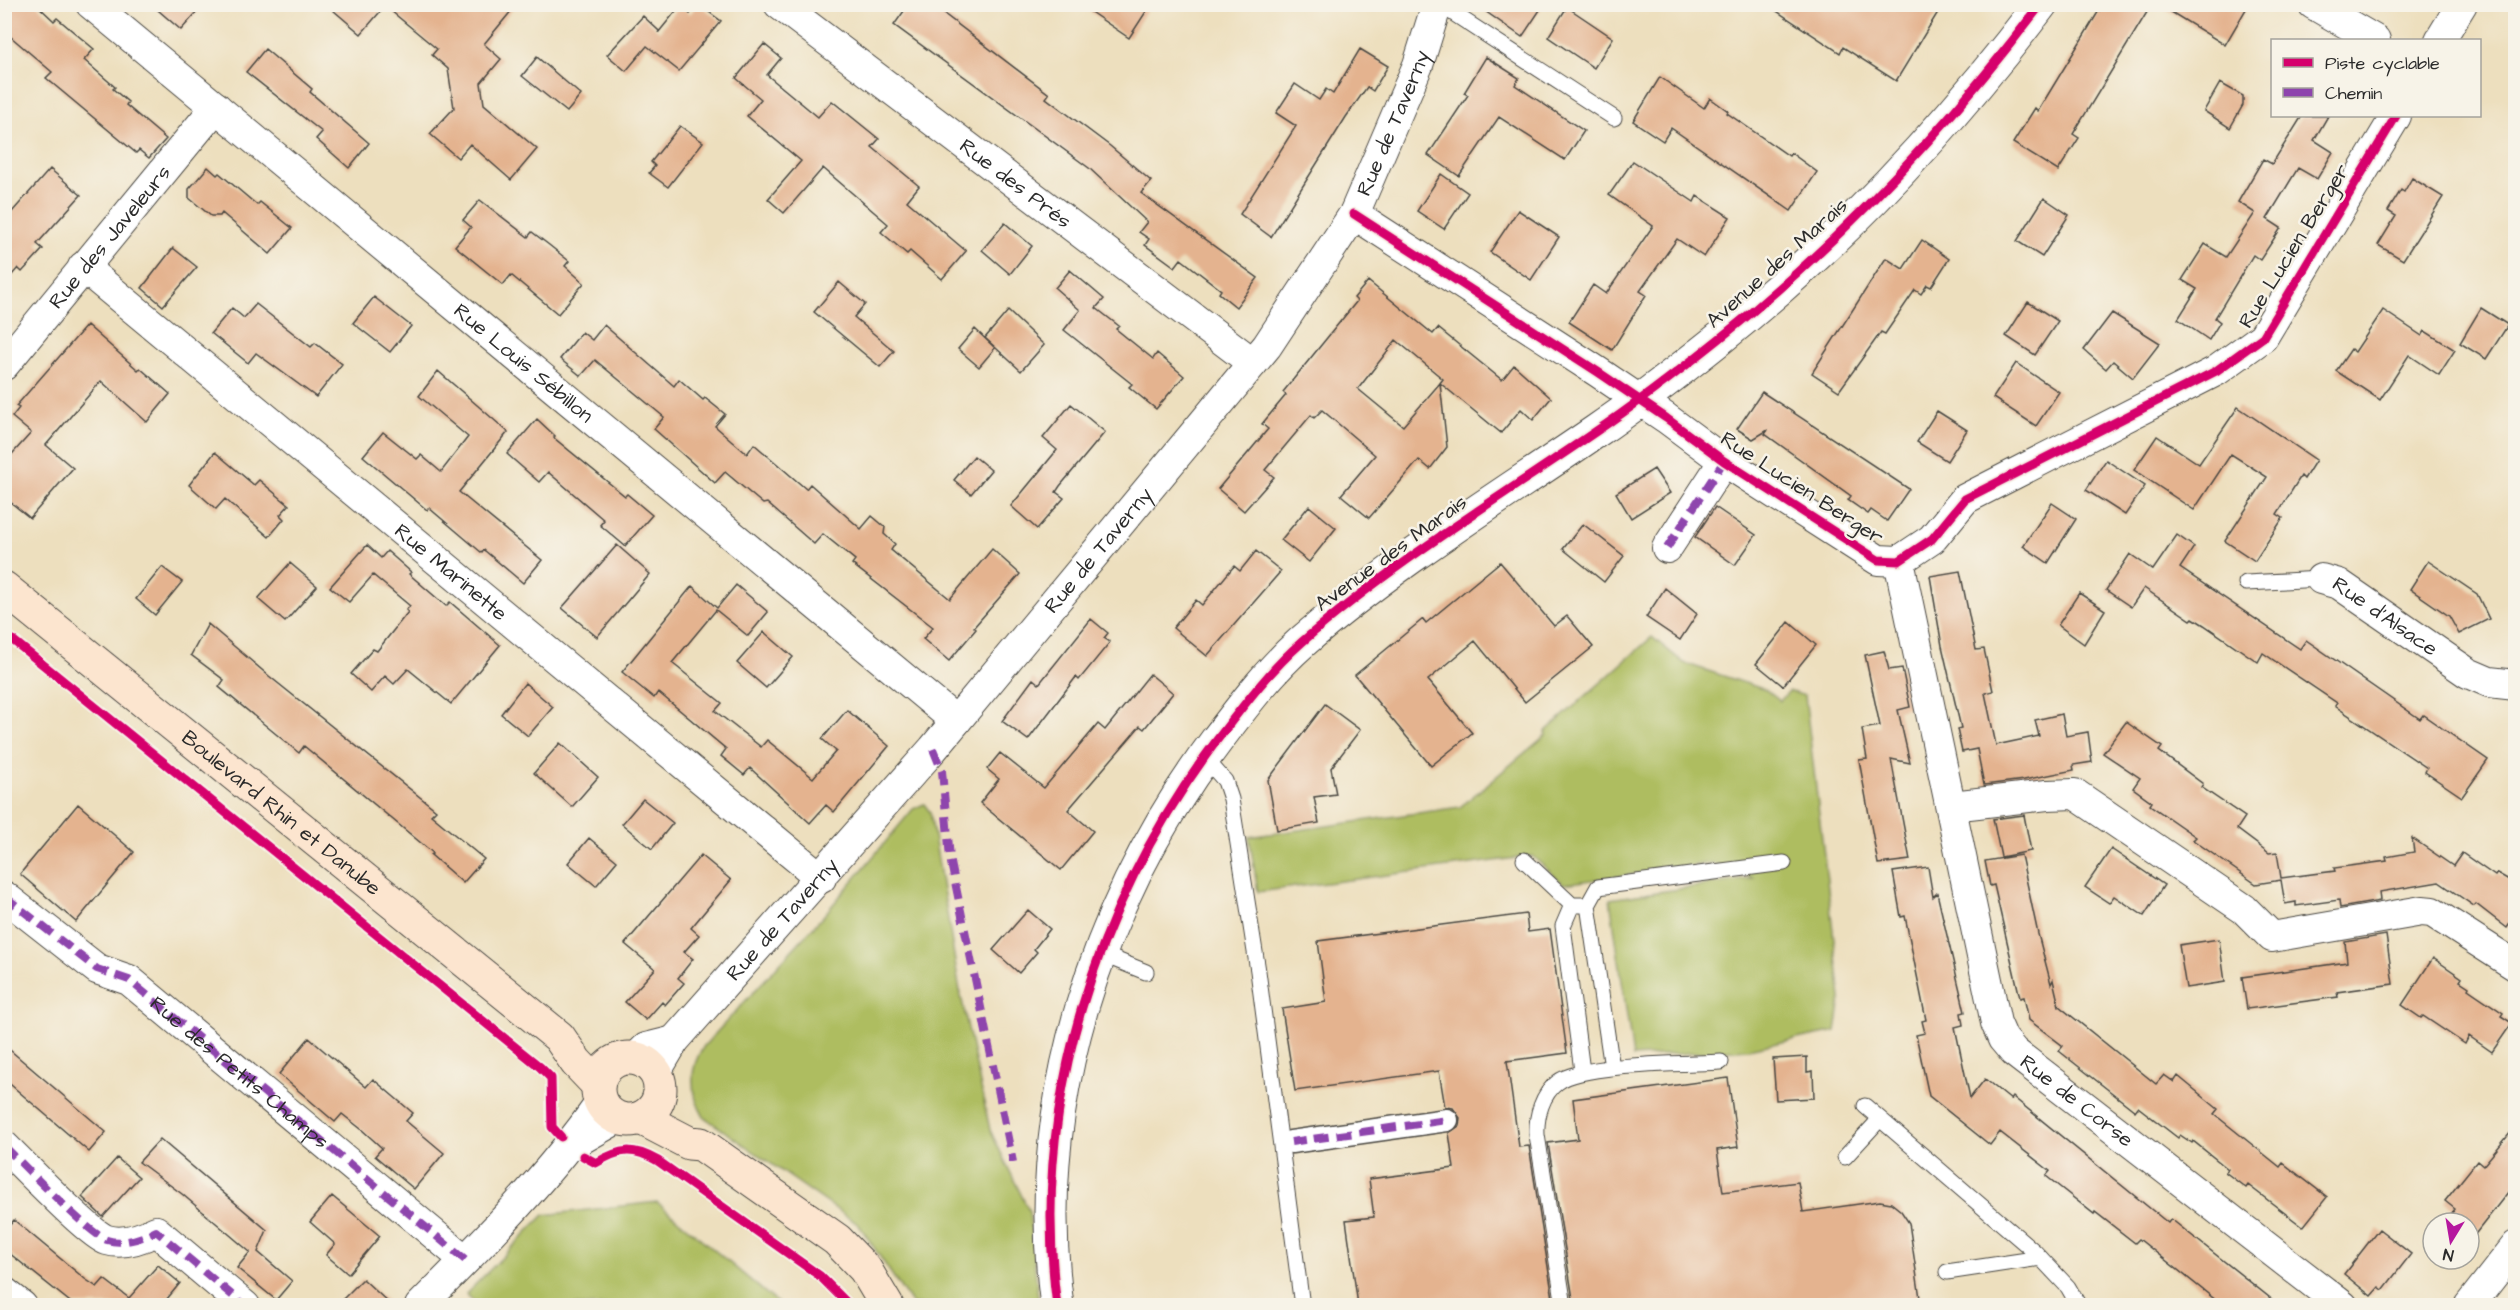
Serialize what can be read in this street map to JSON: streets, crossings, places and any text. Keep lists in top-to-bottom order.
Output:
{
  "streets": {
    "main road": ["Boulevard Rhin et Danube"],
    "street": [
      "Rue de Taverny",
      "Rue des Prés",
      "Rue des Javeleurs",
      "Rue Lucien Berger",
      "Avenue des Marais",
      "Rue Louis Sébillon",
      "Rue Marinette",
      "Rue d'Alsace",
      "Rue des Petits Champs",
      "Rue de Corse"
    ]
  },
  "crossings": [
    ["Rue de Taverny", "Rue des Prés"],
    ["Rue de Taverny", "Rue Lucien Berger"],
    ["Rue de Taverny", "Rue Louis Sébillon"],
    ["Rue de Taverny", "Rue Marinette"],
    ["Rue de Taverny", "Boulevard Rhin et Danube"],
    ["Rue des Javeleurs", "Rue Louis Sébillon"],
    ["Rue des Javeleurs", "Rue Marinette"],
    ["Rue Lucien Berger", "Avenue des Marais"],
    ["Rue Lucien Berger", "Rue de Corse"]
  ],
  "legend": ["Piste cyclable", "Chemin"],
  "north": "bottom"
}
